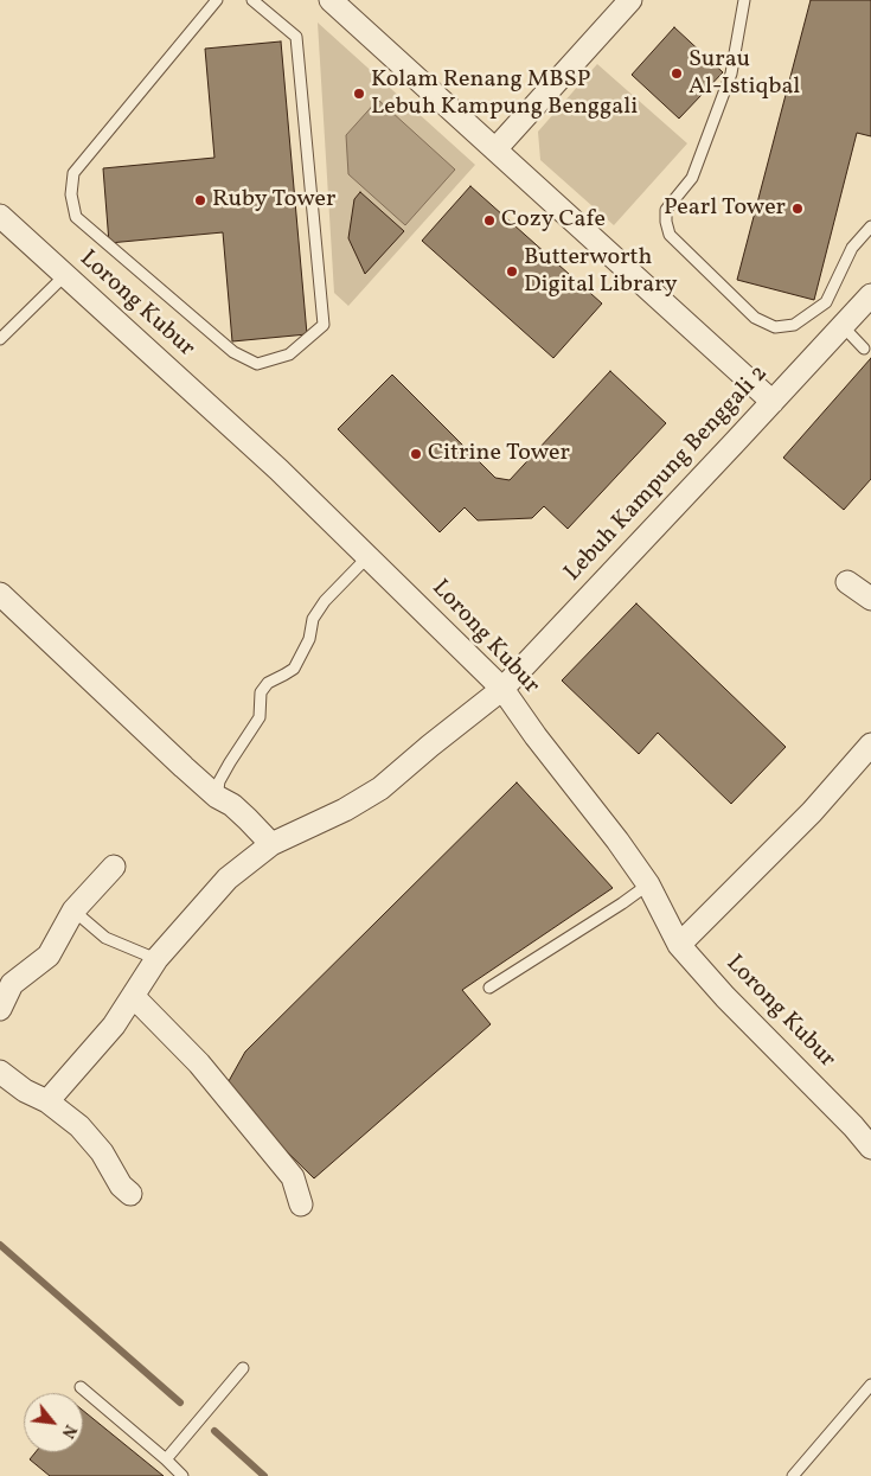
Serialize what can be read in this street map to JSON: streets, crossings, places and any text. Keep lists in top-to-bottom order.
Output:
{
  "streets": {
    "street": ["Lorong Kubur", "Lebuh Kampung Benggali 2"]
  },
  "crossings": [
    ["Lorong Kubur", "Lebuh Kampung Benggali 2"]
  ],
  "places": [
    "Surau Al-Istiqbal",
    "Kolam Renang MBSP Lebuh Kampung Benggali",
    "Ruby Tower",
    "Pearl Tower",
    "Cozy Cafe",
    "Butterworth Digital Library",
    "Citrine Tower"
  ],
  "north": "bottom right"
}
